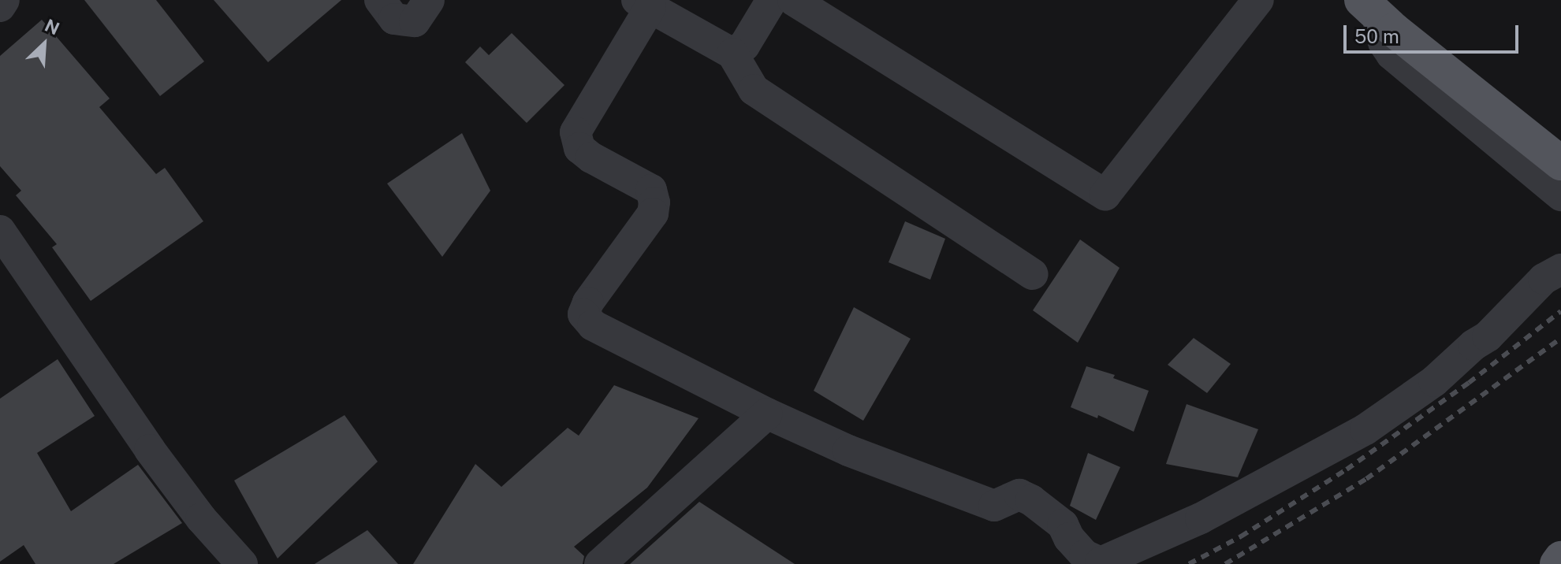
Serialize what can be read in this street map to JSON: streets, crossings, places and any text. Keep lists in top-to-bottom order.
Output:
{
  "scale_bar": "50 m",
  "north": "top right"
}
